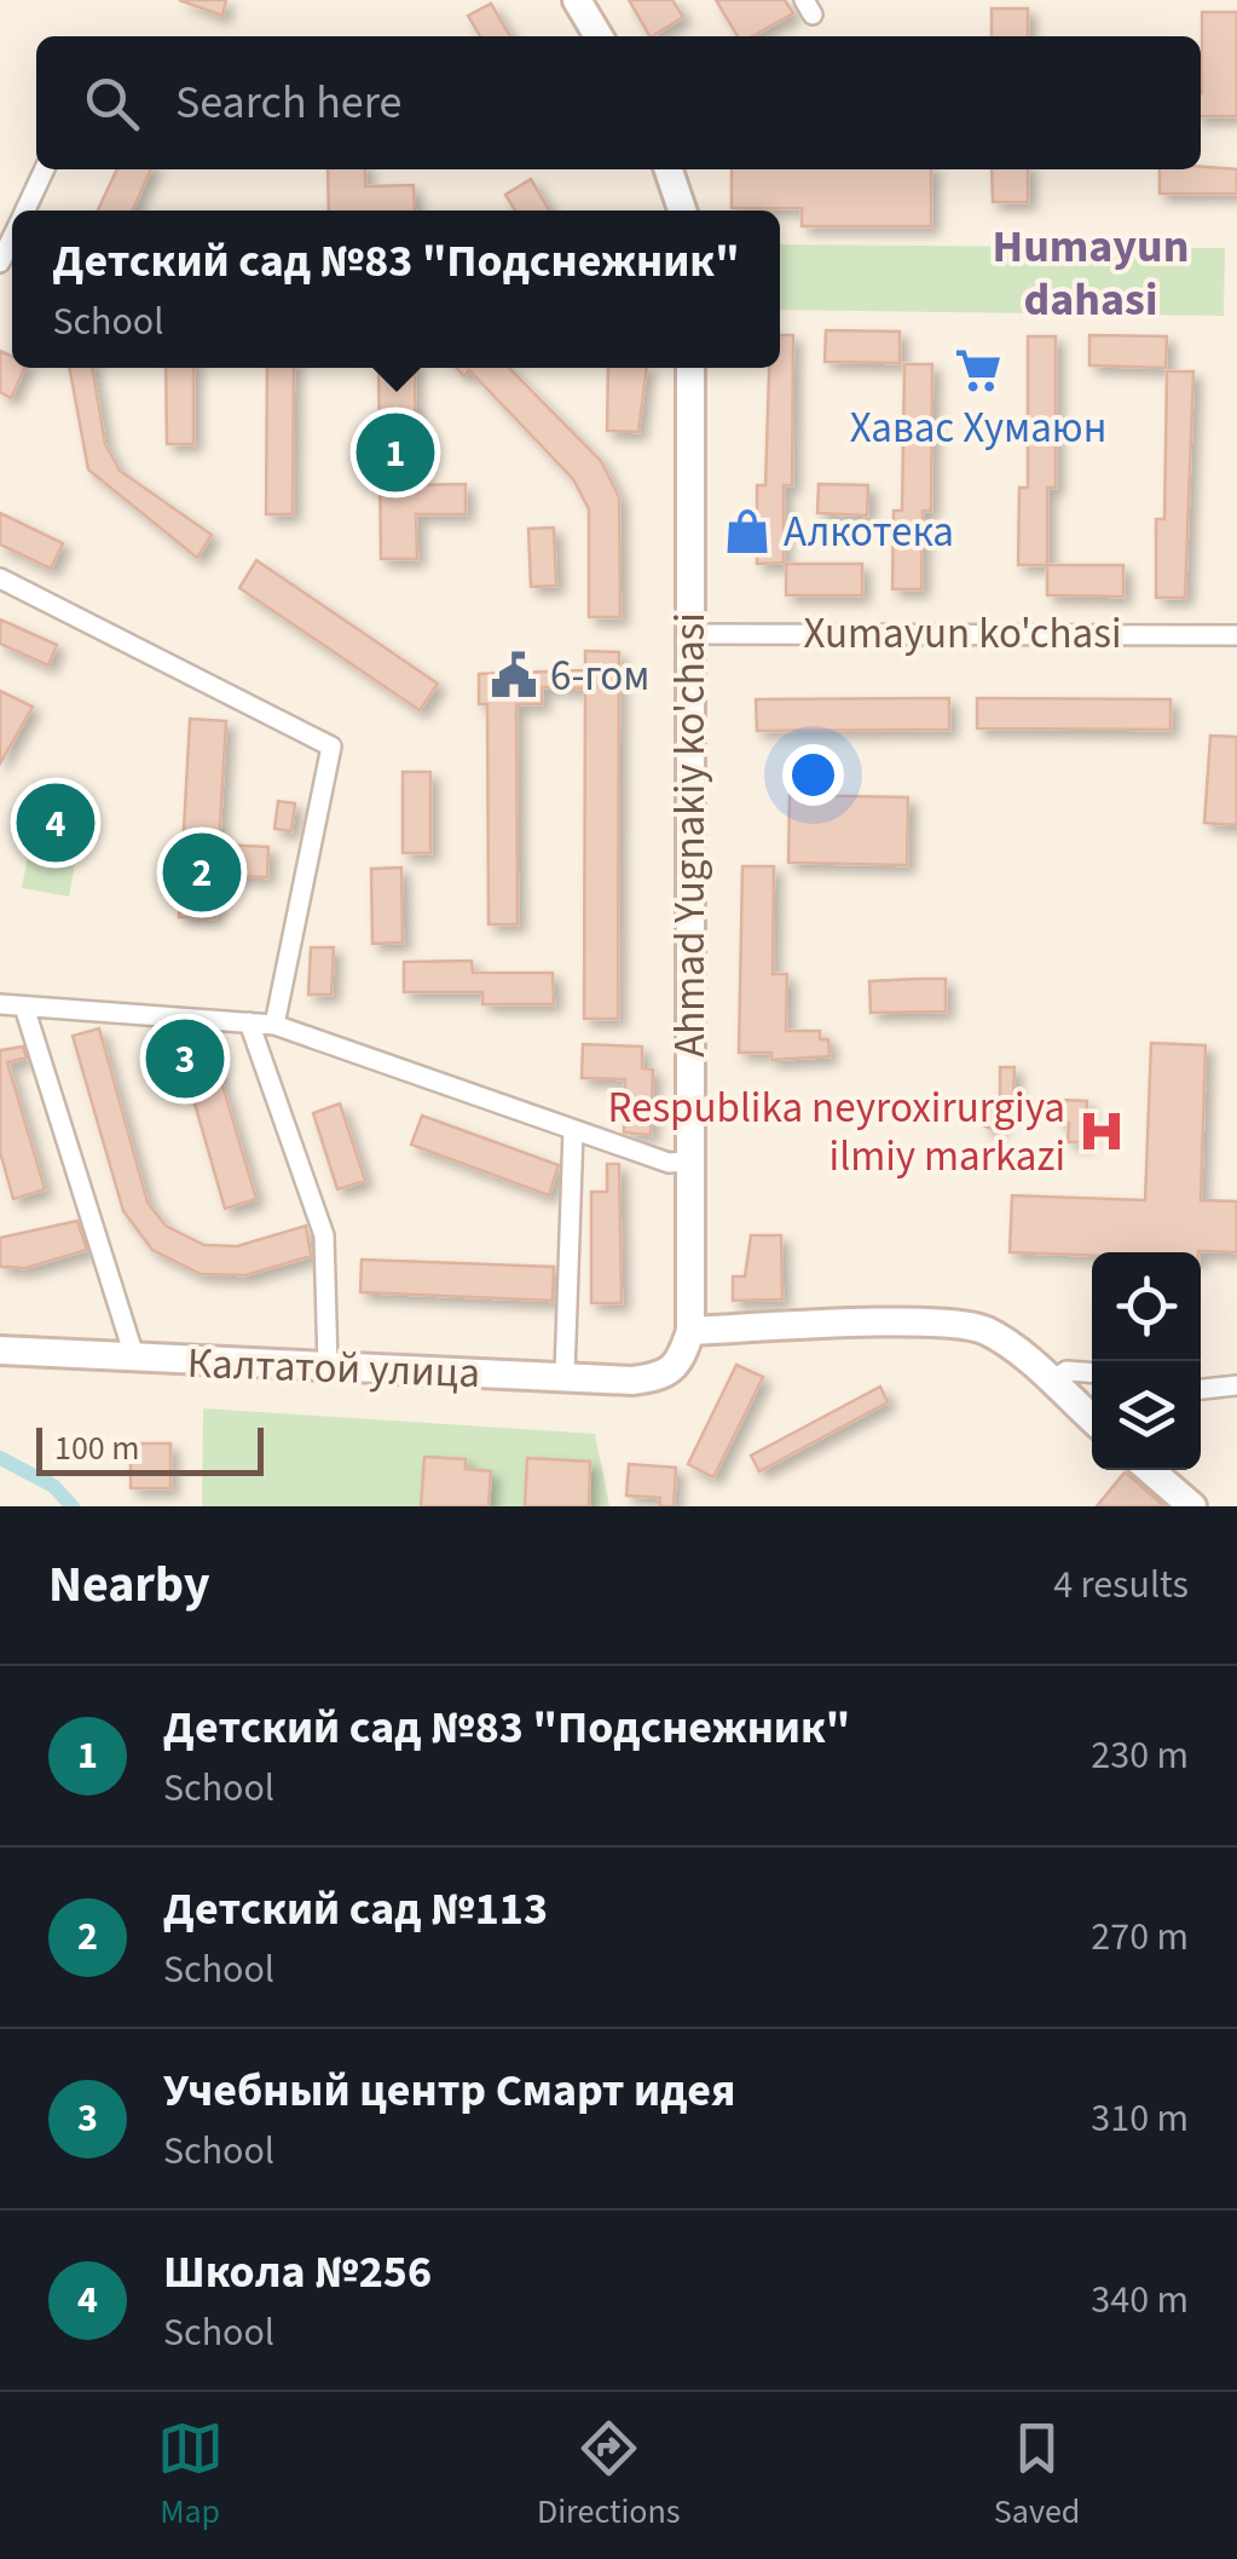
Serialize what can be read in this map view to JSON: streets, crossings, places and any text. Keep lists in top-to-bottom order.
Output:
{
  "streets": {
    "street": ["Xumayun ko'chasi", "Ahmad Yugnakiy ko'chasi", "Калтатой улица"]
  },
  "crossings": [
    ["Xumayun ko'chasi", "Ahmad Yugnakiy ko'chasi"],
    ["Ahmad Yugnakiy ko'chasi", "Калтатой улица"]
  ],
  "districts": ["Humayun dahasi"],
  "places": {
    "supermarket": ["Хавас Хумаюн"],
    "shop": ["Алкотека"],
    "public building": ["6-гом"],
    "hospital": ["Respublika neyroxirurgiya ilmiy markazi"]
  },
  "scale_bar": "100 m",
  "page": {
    "search": "Search here",
    "popup": ["Детский сад №83 \"Подснежник\"", "School"],
    "pins": [
      "1",
      "4",
      "2",
      "3"
    ],
    "scale": "100 m",
    "heading": ["Nearby", "4 results"],
    "list": [
      {
        "mark": "1",
        "name": "Детский сад №83 \"Подснежник\"",
        "note": "School",
        "value": "230 m"
      },
      {
        "mark": "2",
        "name": "Детский сад №113",
        "note": "School",
        "value": "270 m"
      },
      {
        "mark": "3",
        "name": "Учебный центр Смарт идея",
        "note": "School",
        "value": "310 m"
      },
      {
        "mark": "4",
        "name": "Школа №256",
        "note": "School",
        "value": "340 m"
      }
    ],
    "nav": ["Map", "Directions", "Saved"]
  }
}
